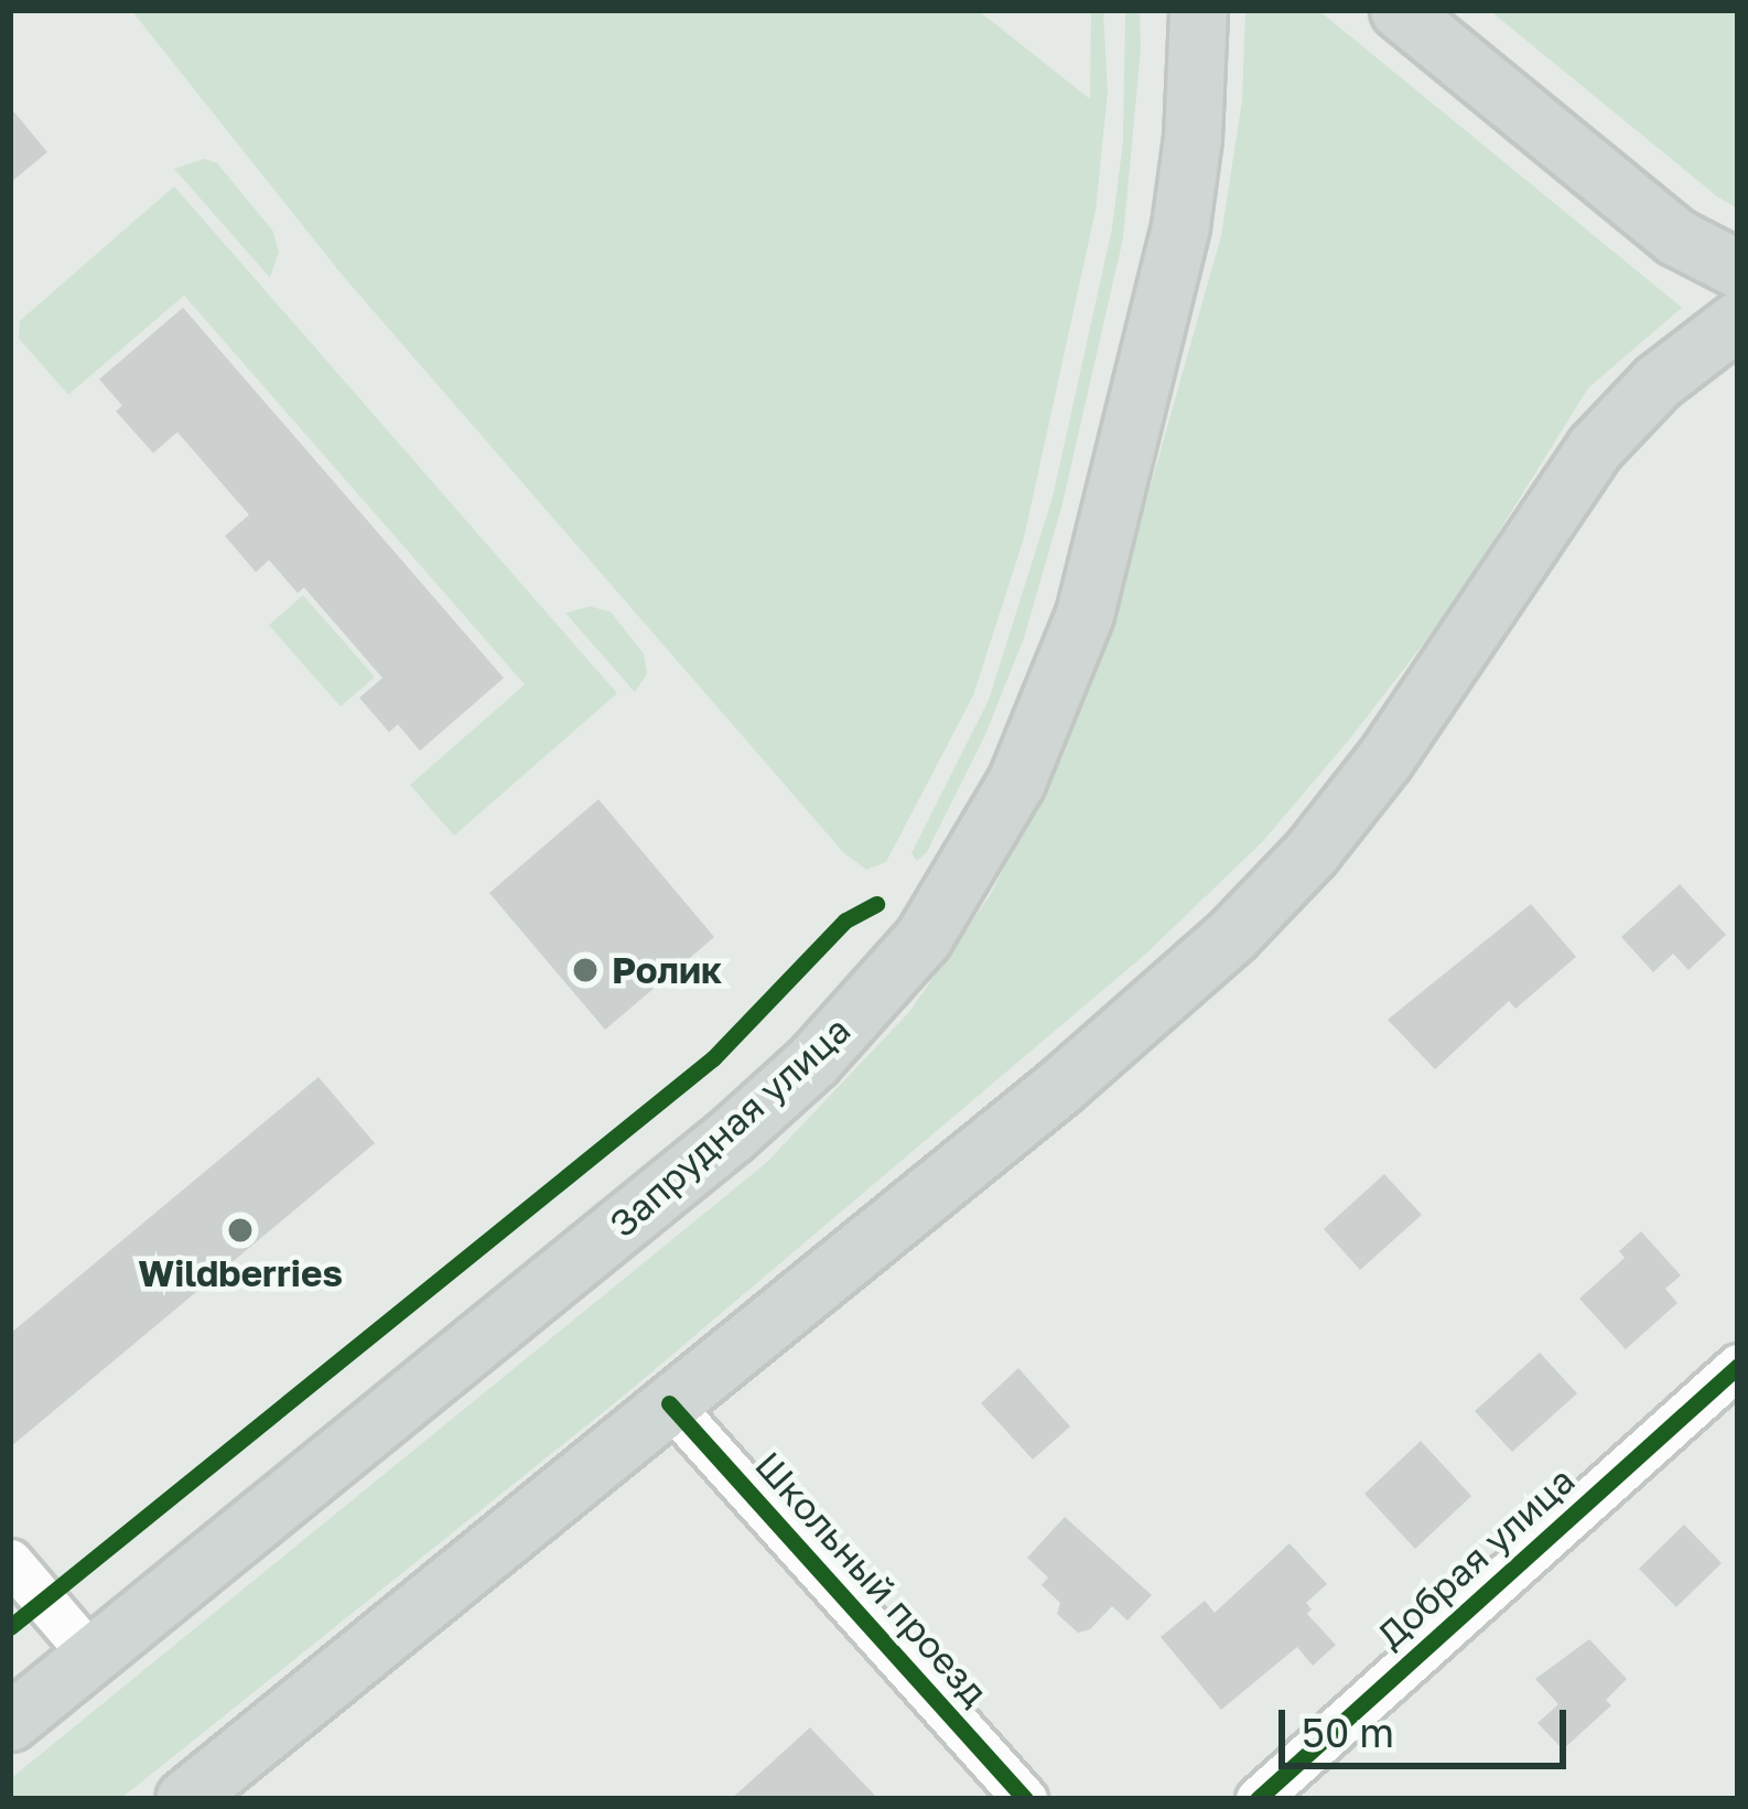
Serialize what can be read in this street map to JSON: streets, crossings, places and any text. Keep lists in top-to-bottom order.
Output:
{
  "streets": {
    "main road": ["Запрудная улица"],
    "street": ["Добрая улица", "Школьный проезд"]
  },
  "places": ["Ролик", "Wildberries"],
  "scale_bar": "50 m"
}
